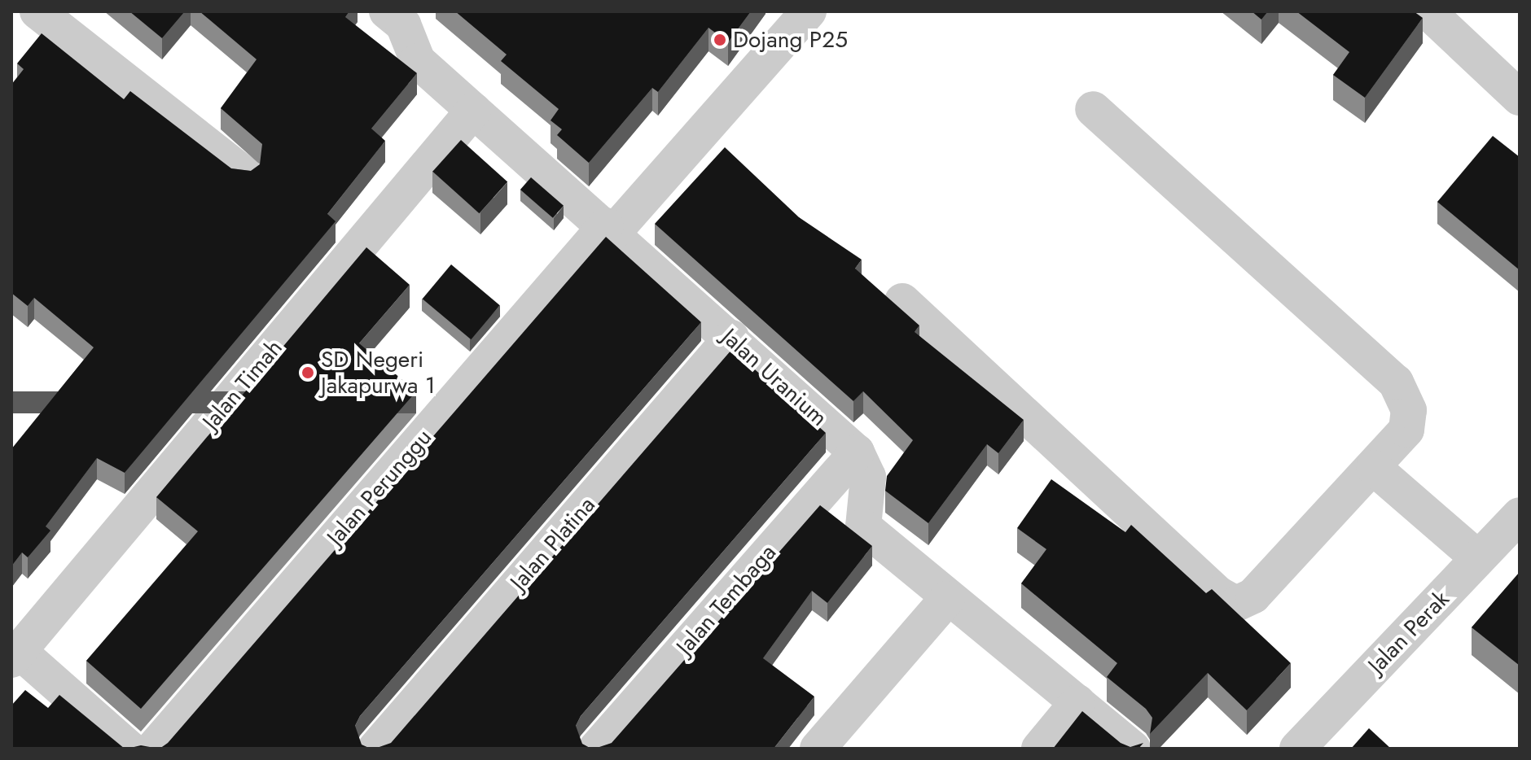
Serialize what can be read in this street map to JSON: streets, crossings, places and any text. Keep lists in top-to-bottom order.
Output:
{
  "streets": {
    "street": [
      "Jalan Uranium",
      "Jalan Timah",
      "Jalan Perunggu",
      "Jalan Platina",
      "Jalan Tembaga",
      "Jalan Perak"
    ]
  },
  "crossings": [
    ["Jalan Uranium", "Jalan Timah"],
    ["Jalan Uranium", "Jalan Perunggu"],
    ["Jalan Uranium", "Jalan Platina"],
    ["Jalan Uranium", "Jalan Tembaga"]
  ],
  "places": ["Dojang P25", "SD Negeri Jakapurwa 1"]
}
